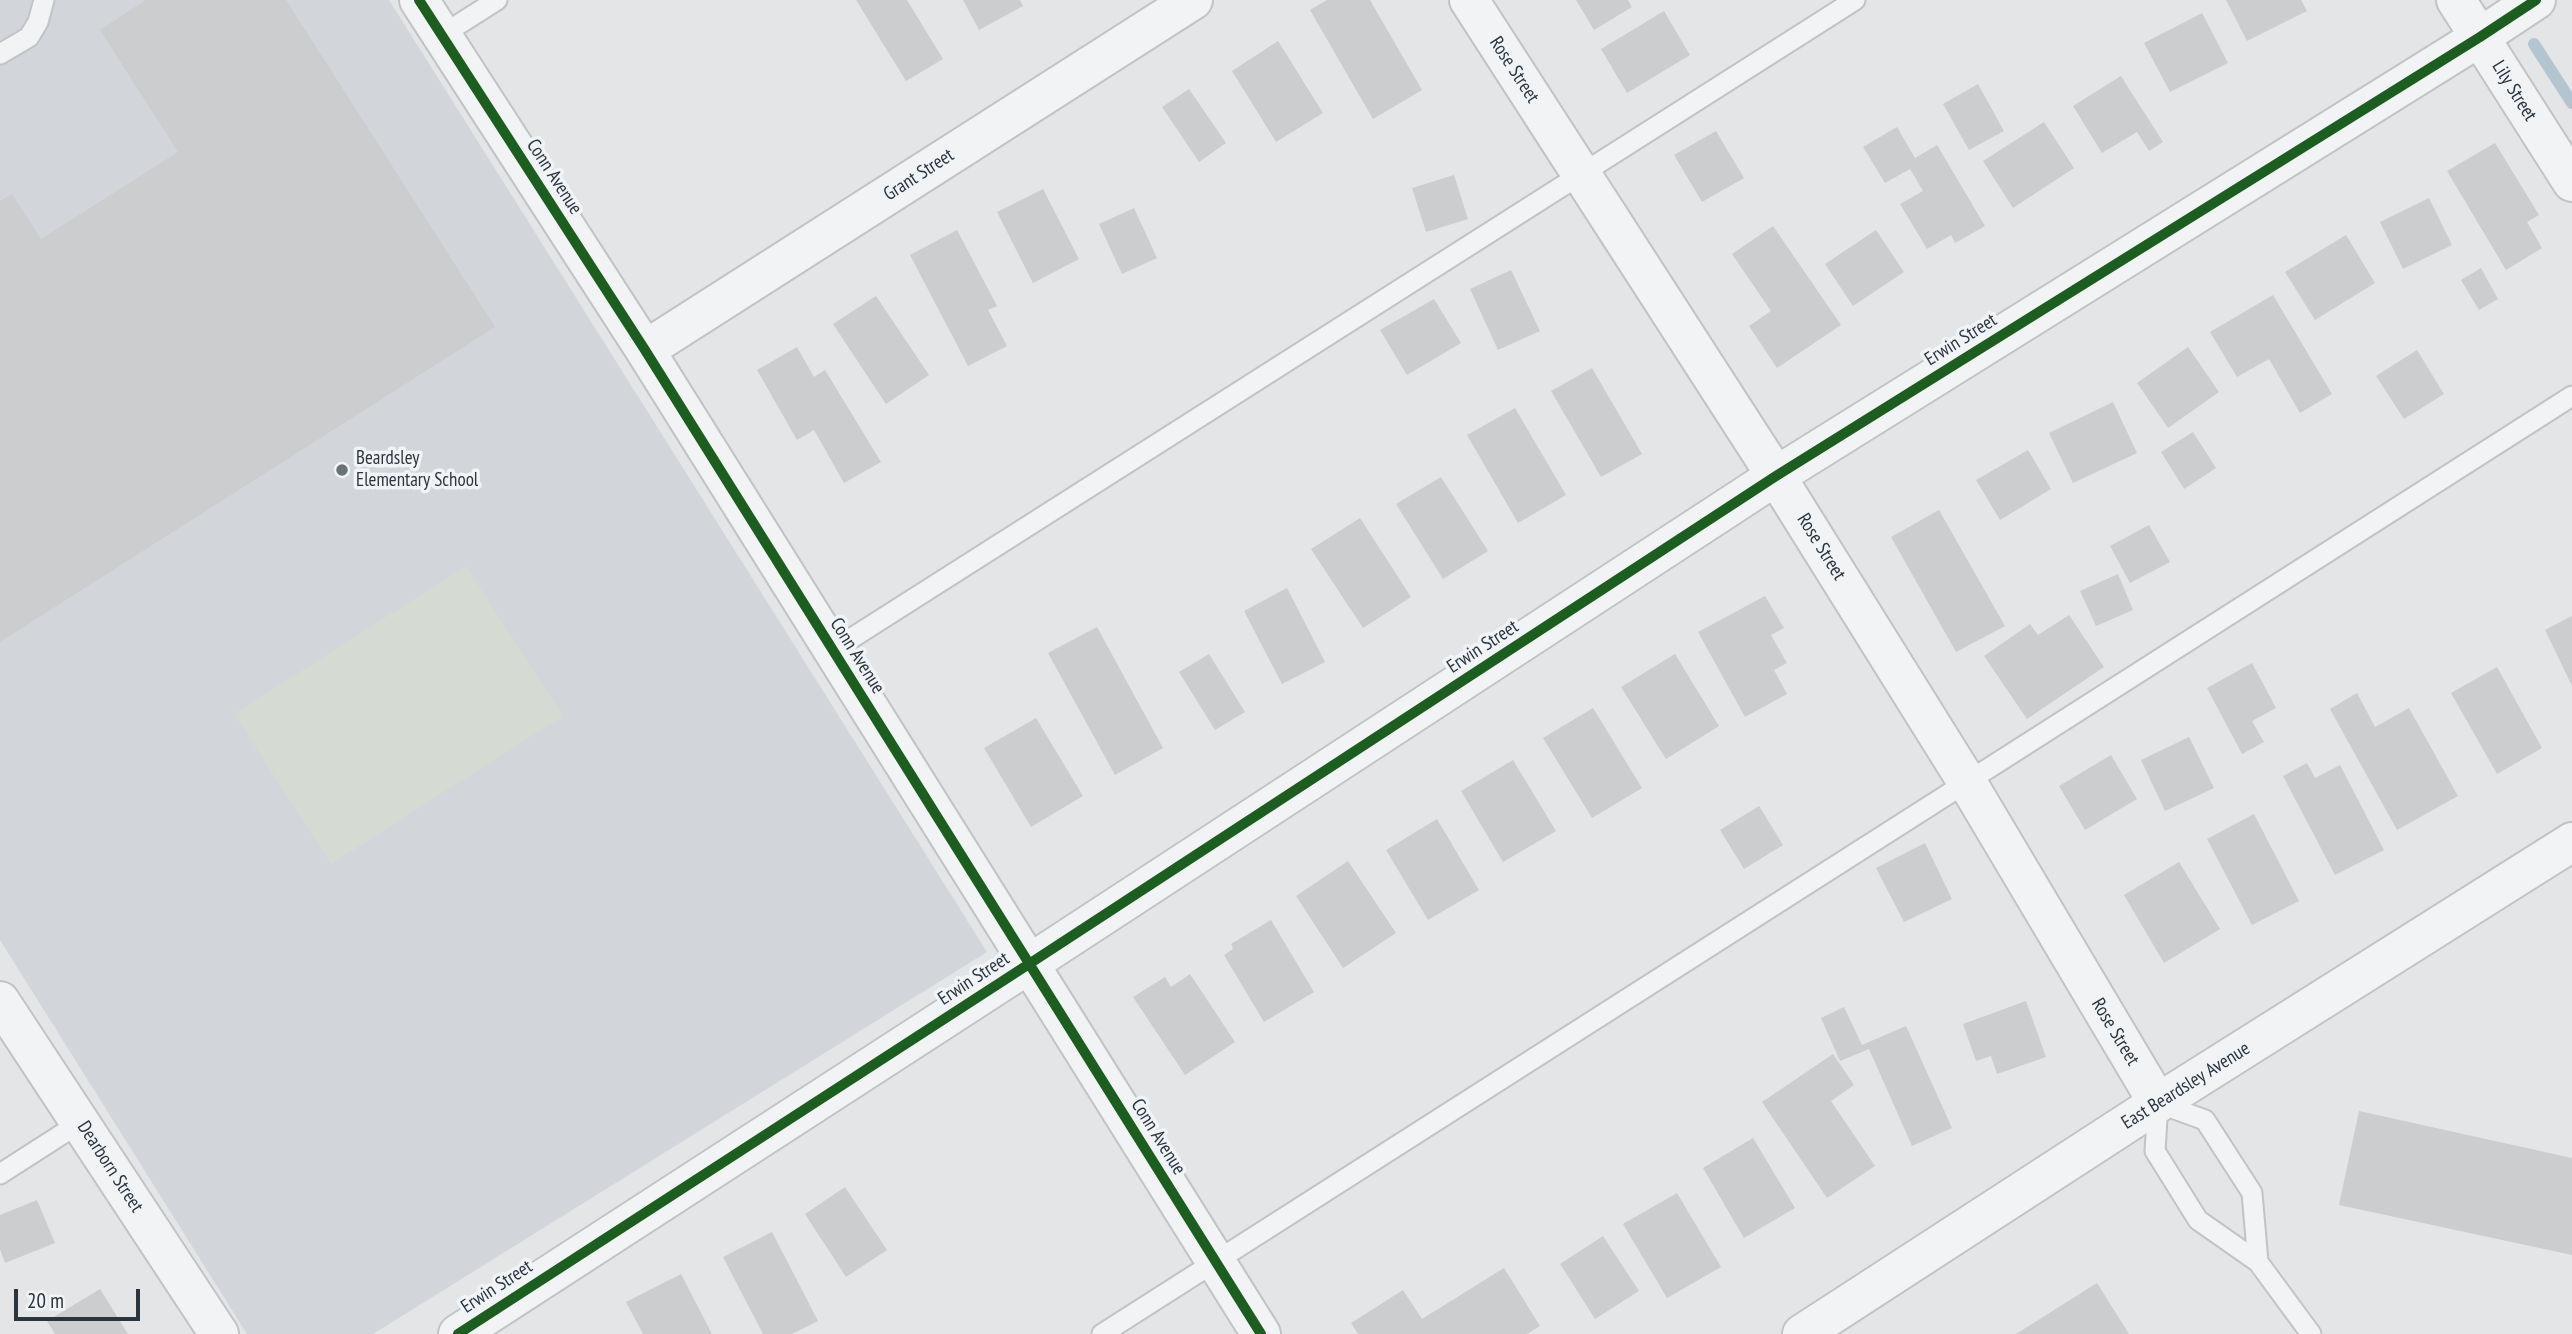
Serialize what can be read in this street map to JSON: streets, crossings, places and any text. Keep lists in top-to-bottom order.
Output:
{
  "streets": {
    "street": [
      "Rose Street",
      "Lily Street",
      "Grant Street",
      "Conn Avenue",
      "Erwin Street",
      "East Beardsley Avenue",
      "Dearborn Street"
    ]
  },
  "crossings": [
    ["Rose Street", "Erwin Street"],
    ["Rose Street", "East Beardsley Avenue"],
    ["Lily Street", "Erwin Street"],
    ["Grant Street", "Conn Avenue"],
    ["Conn Avenue", "Erwin Street"]
  ],
  "places": ["Beardsley Elementary School"],
  "scale_bar": "20 m"
}
